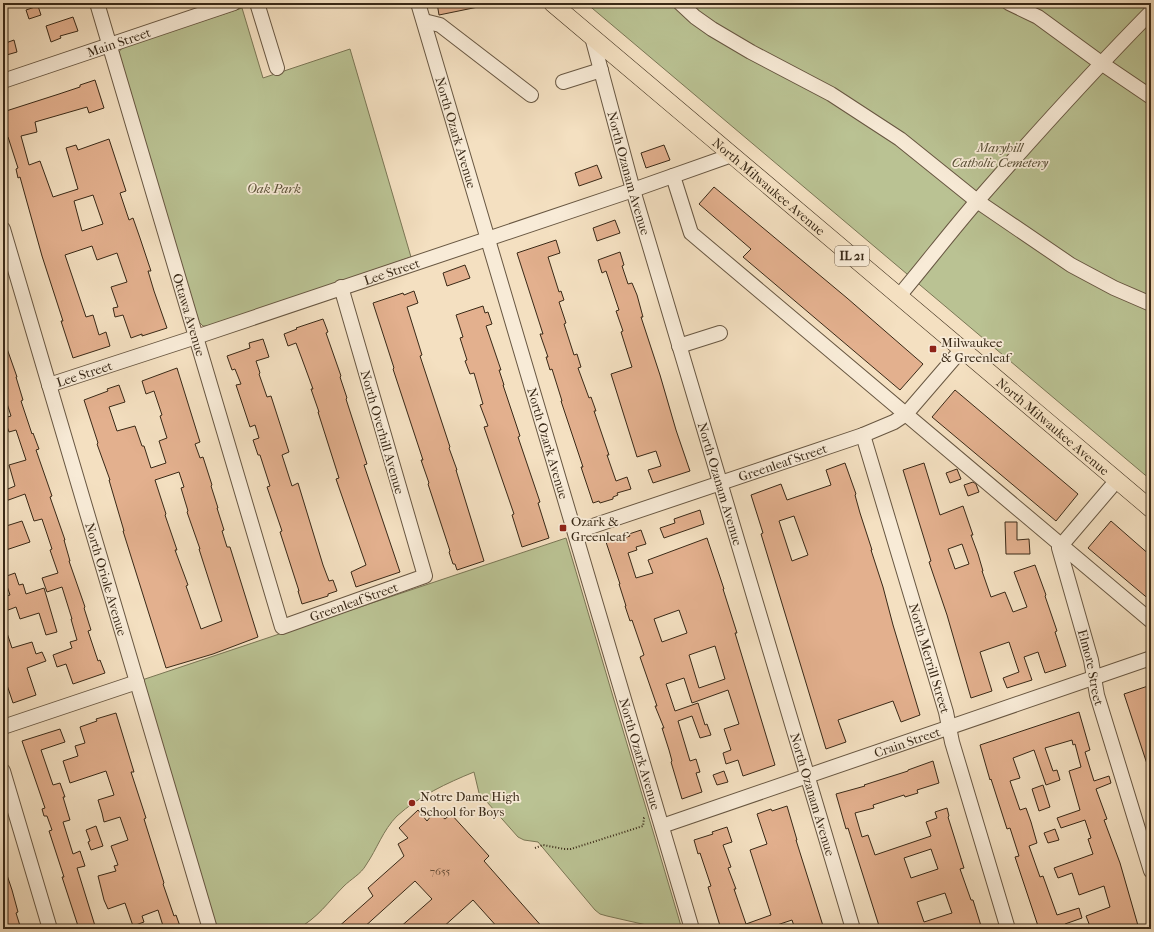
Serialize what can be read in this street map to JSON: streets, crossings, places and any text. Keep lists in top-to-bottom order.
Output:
{
  "streets": {
    "main road": ["North Milwaukee Avenue", "IL 21"],
    "street": [
      "Main Street",
      "North Ozark Avenue",
      "North Ozanam Avenue",
      "Lee Street",
      "Ottawa Avenue",
      "North Overhill Avenue",
      "Greenleaf Street",
      "North Oriole Avenue",
      "North Merrill Street",
      "Elmore Street",
      "Crain Street"
    ]
  },
  "crossings": [
    ["Main Street", "Ottawa Avenue"],
    ["North Ozark Avenue", "Lee Street"],
    ["North Ozark Avenue", "Greenleaf Street"],
    ["North Ozark Avenue", "Crain Street"],
    ["North Ozanam Avenue", "North Milwaukee Avenue"],
    ["North Ozanam Avenue", "Lee Street"],
    ["North Ozanam Avenue", "Greenleaf Street"],
    ["North Ozanam Avenue", "Crain Street"],
    ["North Milwaukee Avenue", "Lee Street"],
    ["North Milwaukee Avenue", "Greenleaf Street"],
    ["Lee Street", "Ottawa Avenue"],
    ["Lee Street", "North Overhill Avenue"],
    ["Lee Street", "North Oriole Avenue"],
    ["Ottawa Avenue", "Greenleaf Street"],
    ["North Overhill Avenue", "Greenleaf Street"],
    ["Greenleaf Street", "North Merrill Street"],
    ["North Merrill Street", "Crain Street"],
    ["Elmore Street", "Crain Street"]
  ],
  "parks": ["Maryhill Catholic Cemetery", "Oak Park"],
  "places": {
    "transit": ["Milwaukee & Greenleaf", "Ozark & Greenleaf"],
    "other": ["Notre Dame High School for Boys"]
  },
  "house_numbers": ["7655"]
}
